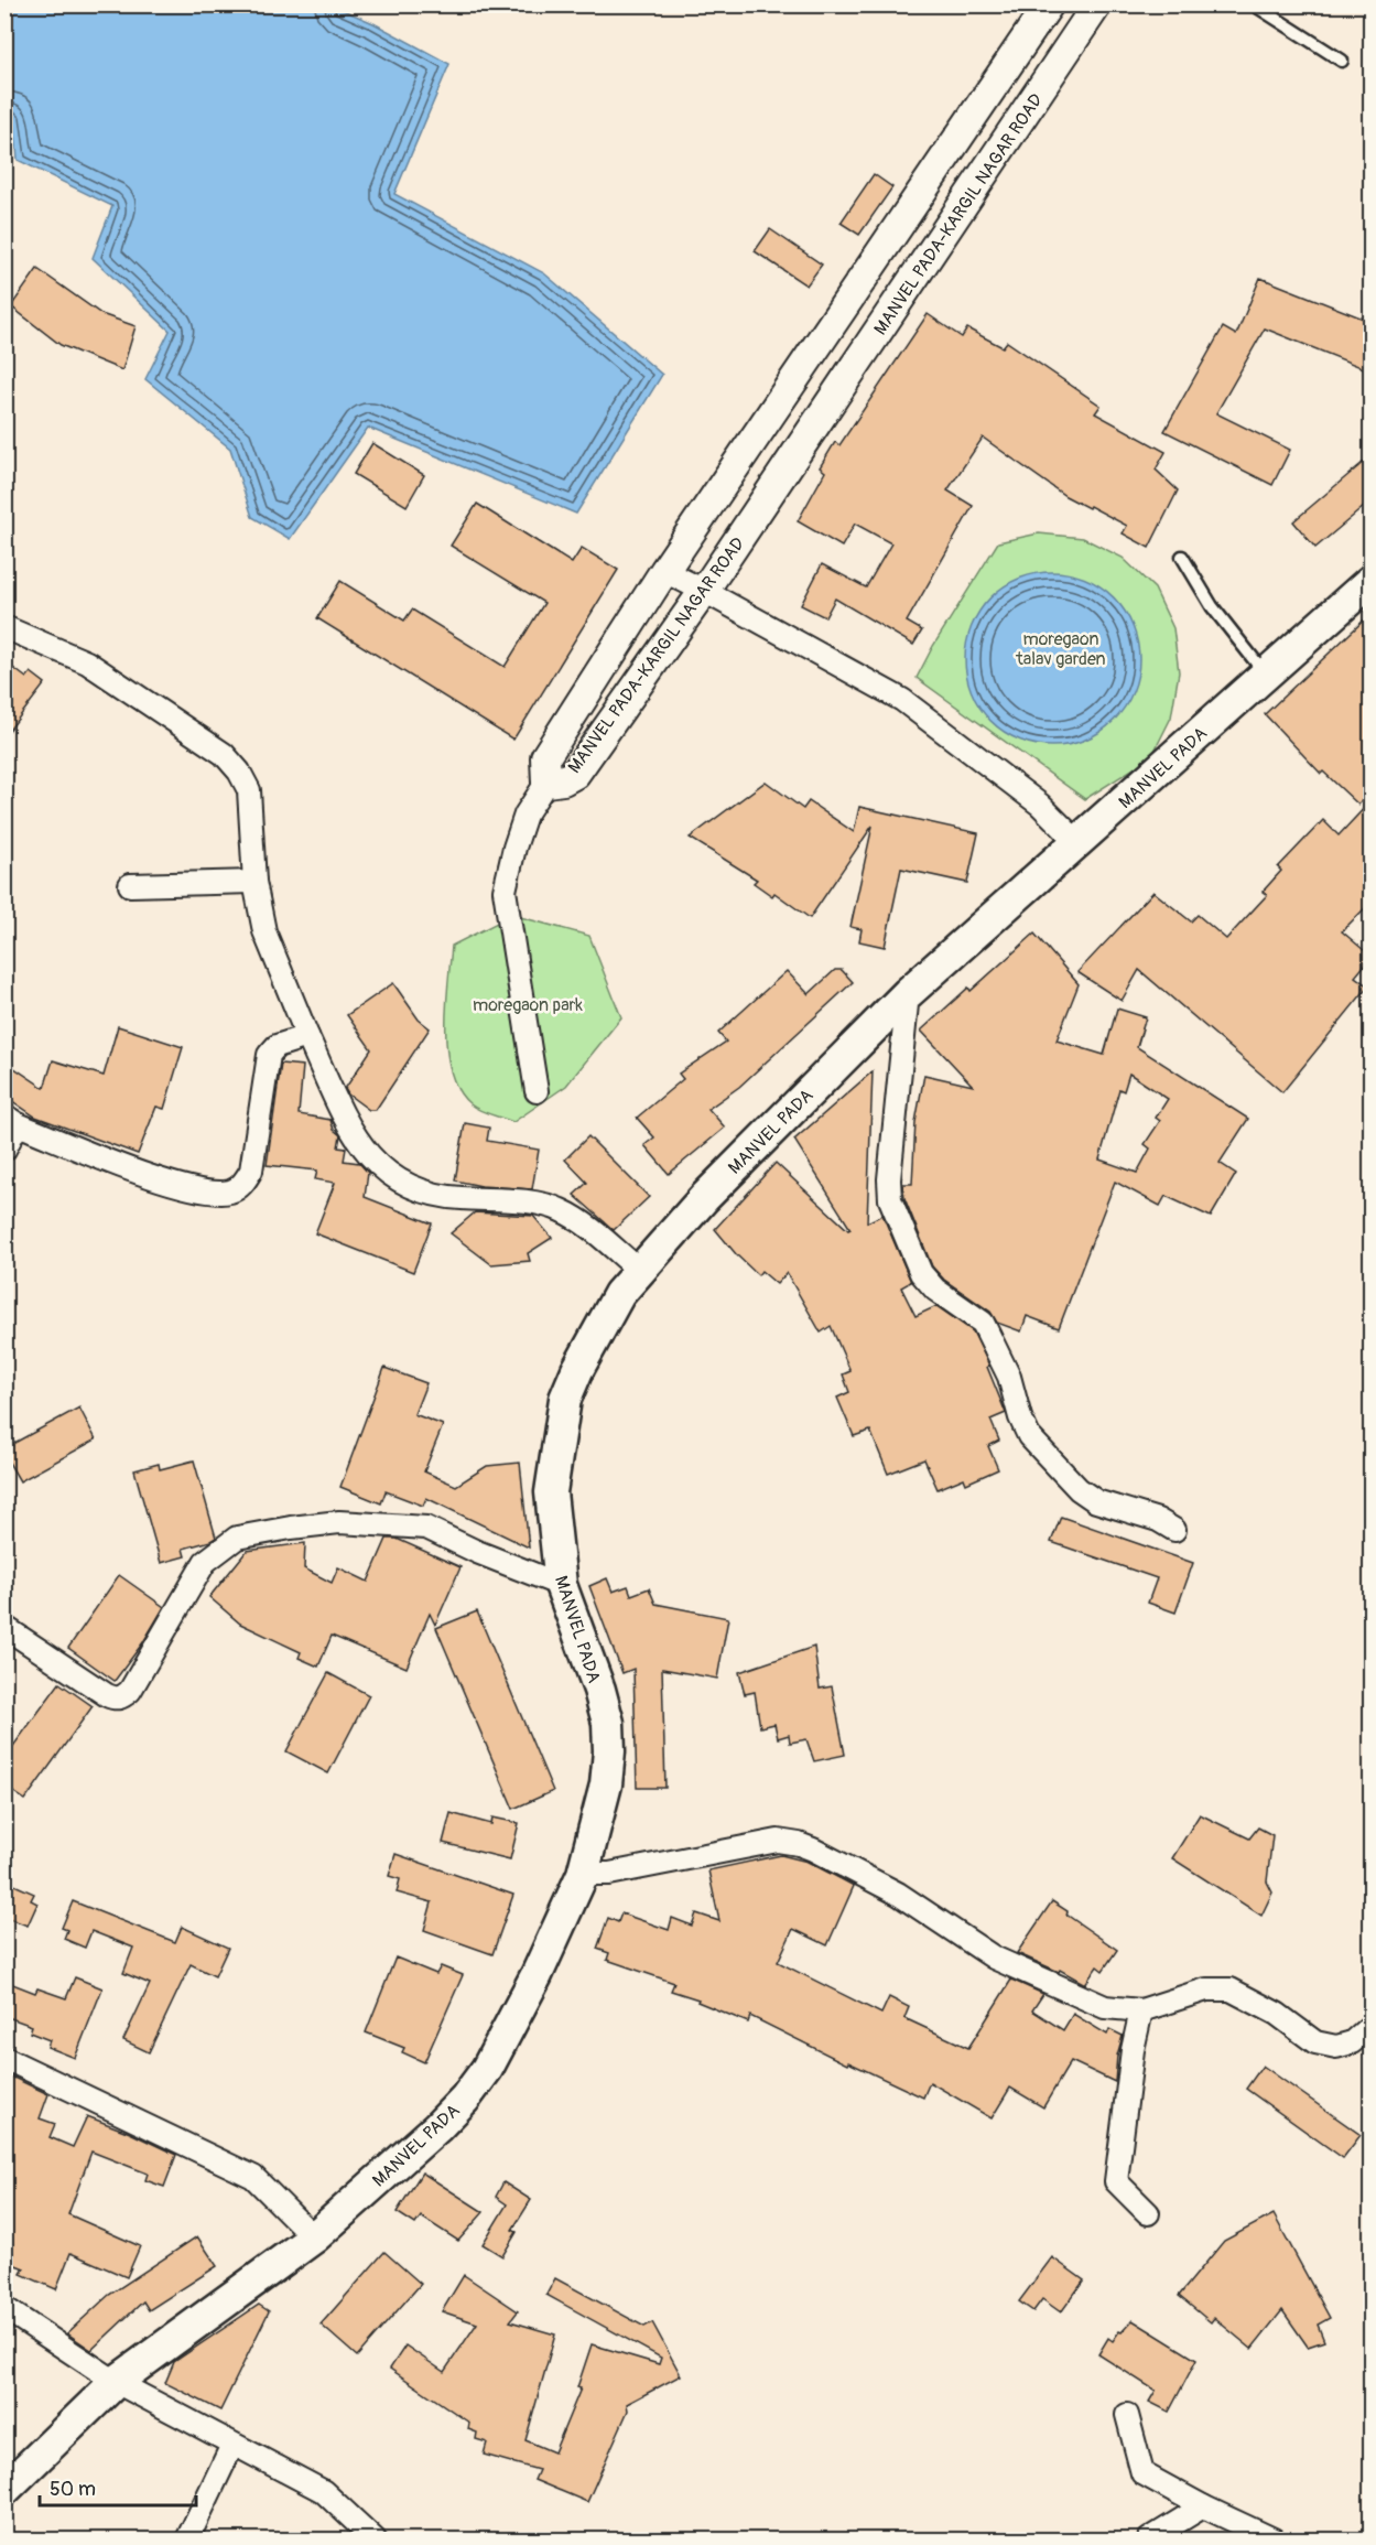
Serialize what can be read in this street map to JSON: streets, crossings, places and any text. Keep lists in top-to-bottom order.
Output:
{
  "streets": {
    "main road": ["MANVEL PADA"],
    "street": ["MANVEL PADA-KARGIL NAGAR ROAD"]
  },
  "parks": ["moregaon talav garden", "moregaon park"],
  "scale_bar": "50 m"
}
